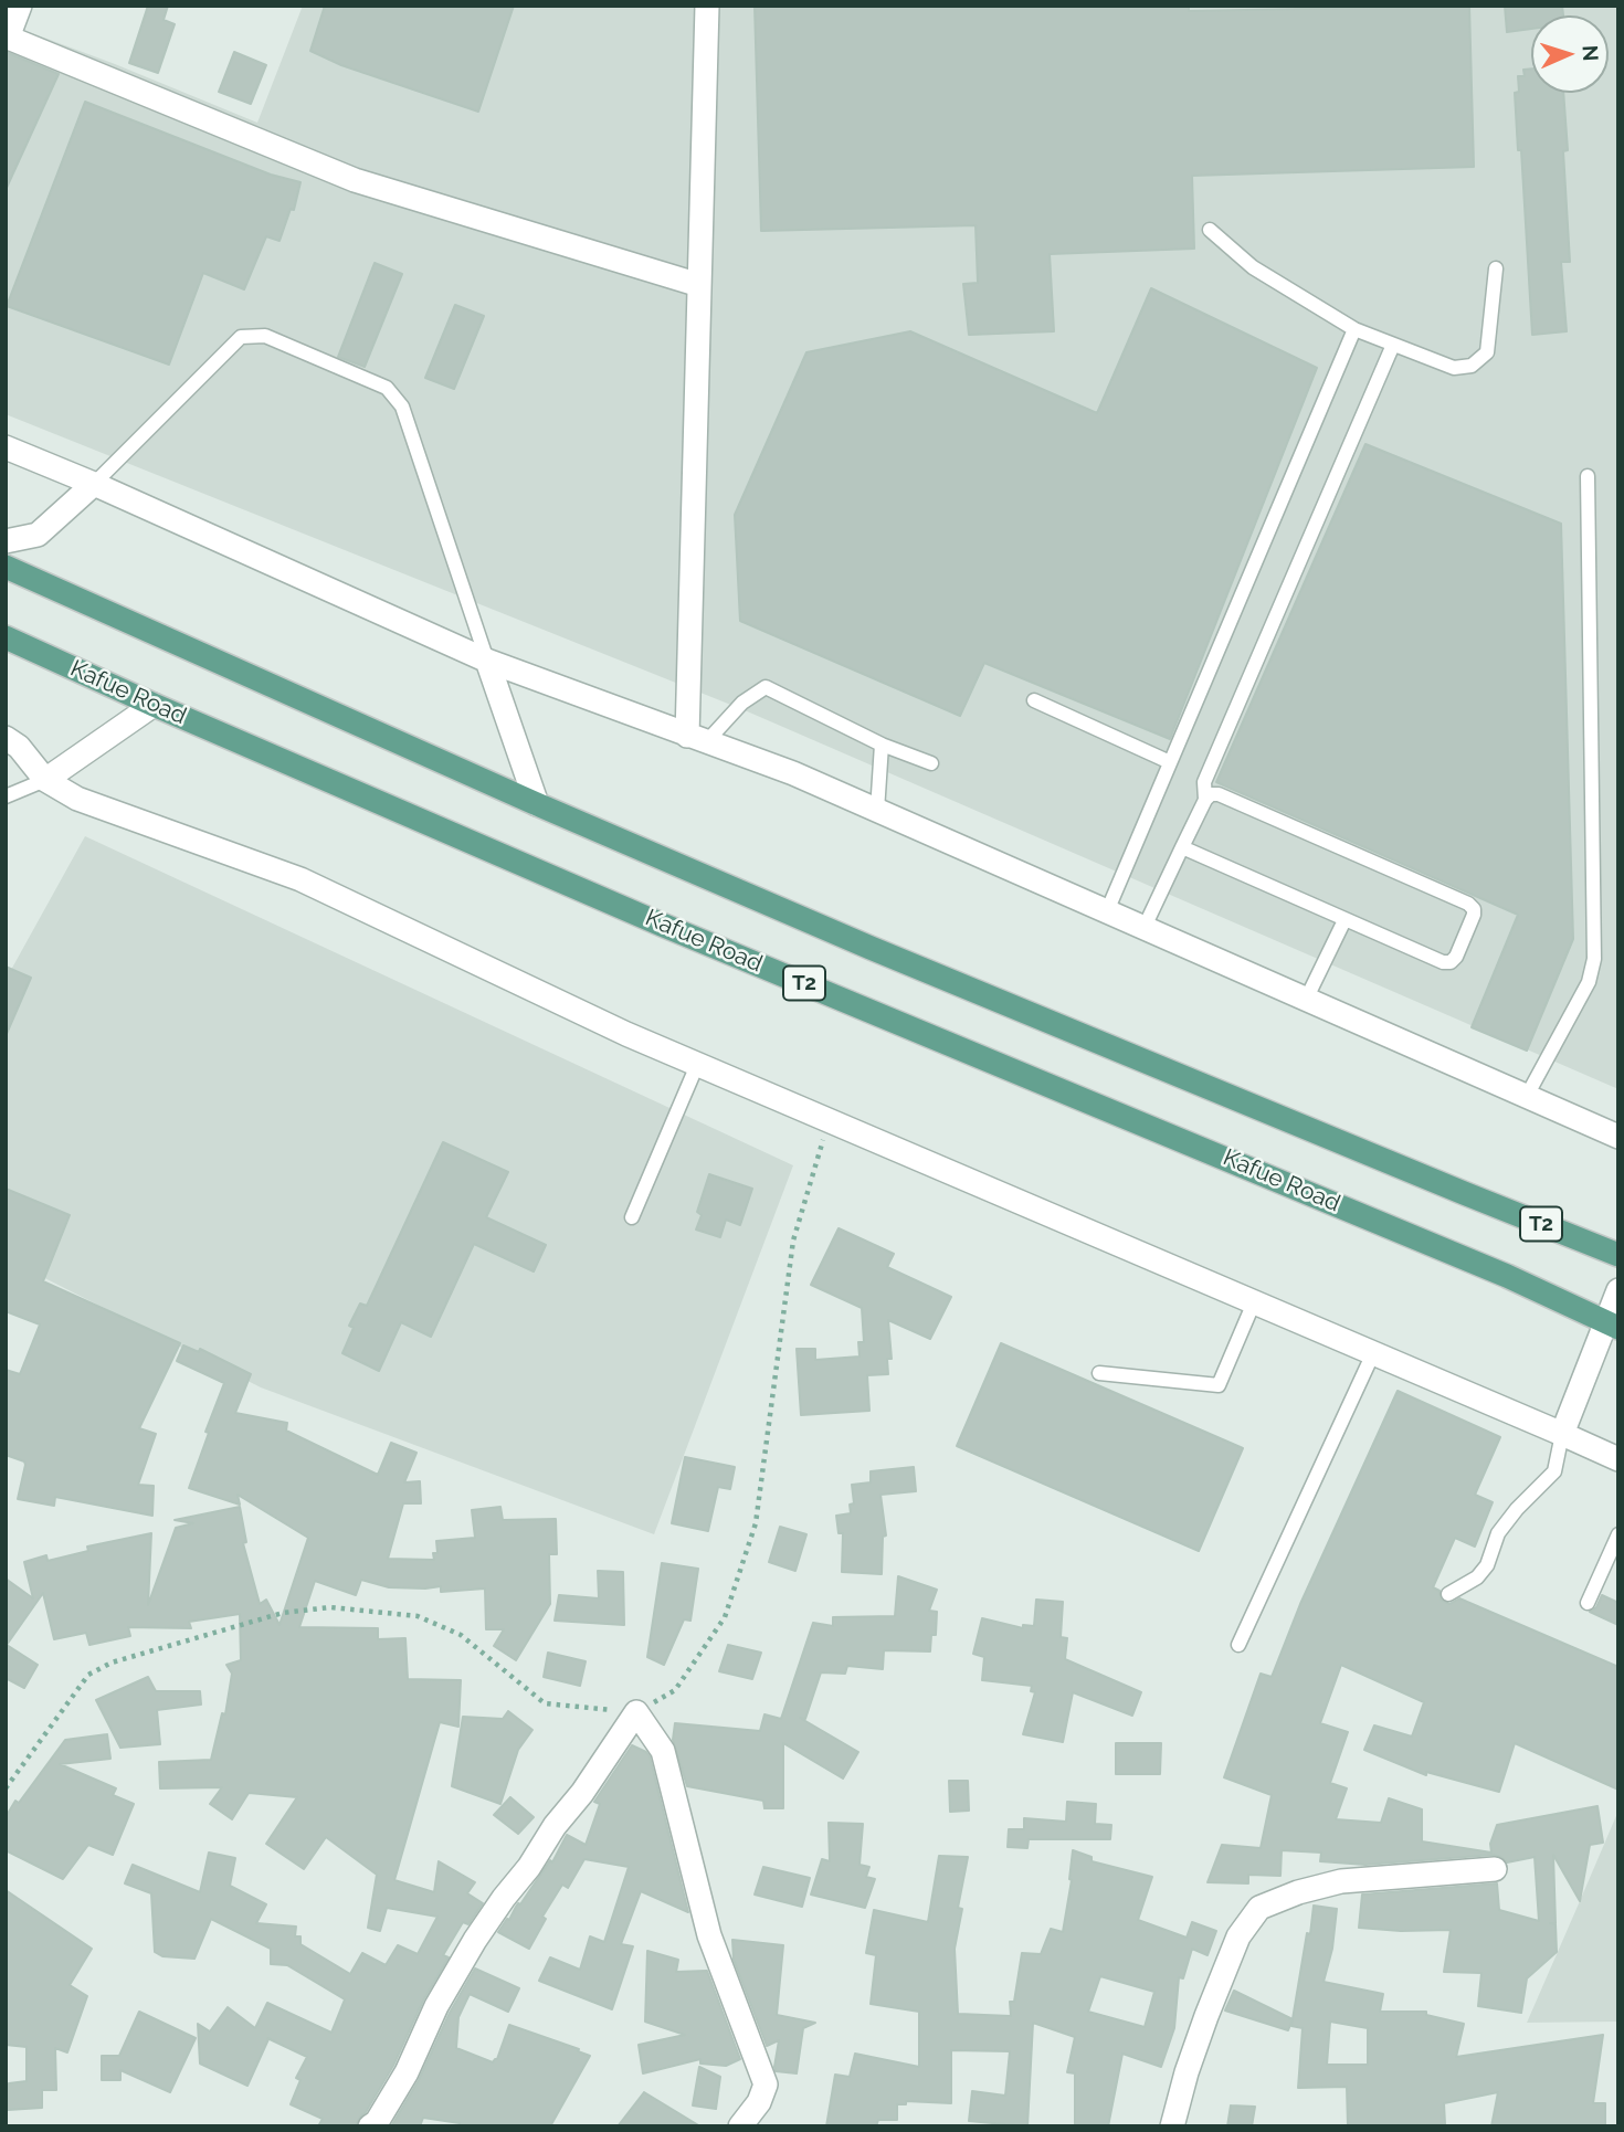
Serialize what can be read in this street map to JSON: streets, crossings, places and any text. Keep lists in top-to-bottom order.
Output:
{
  "streets": {
    "main road": ["Kafue Road", "T2"]
  },
  "north": "right"
}
